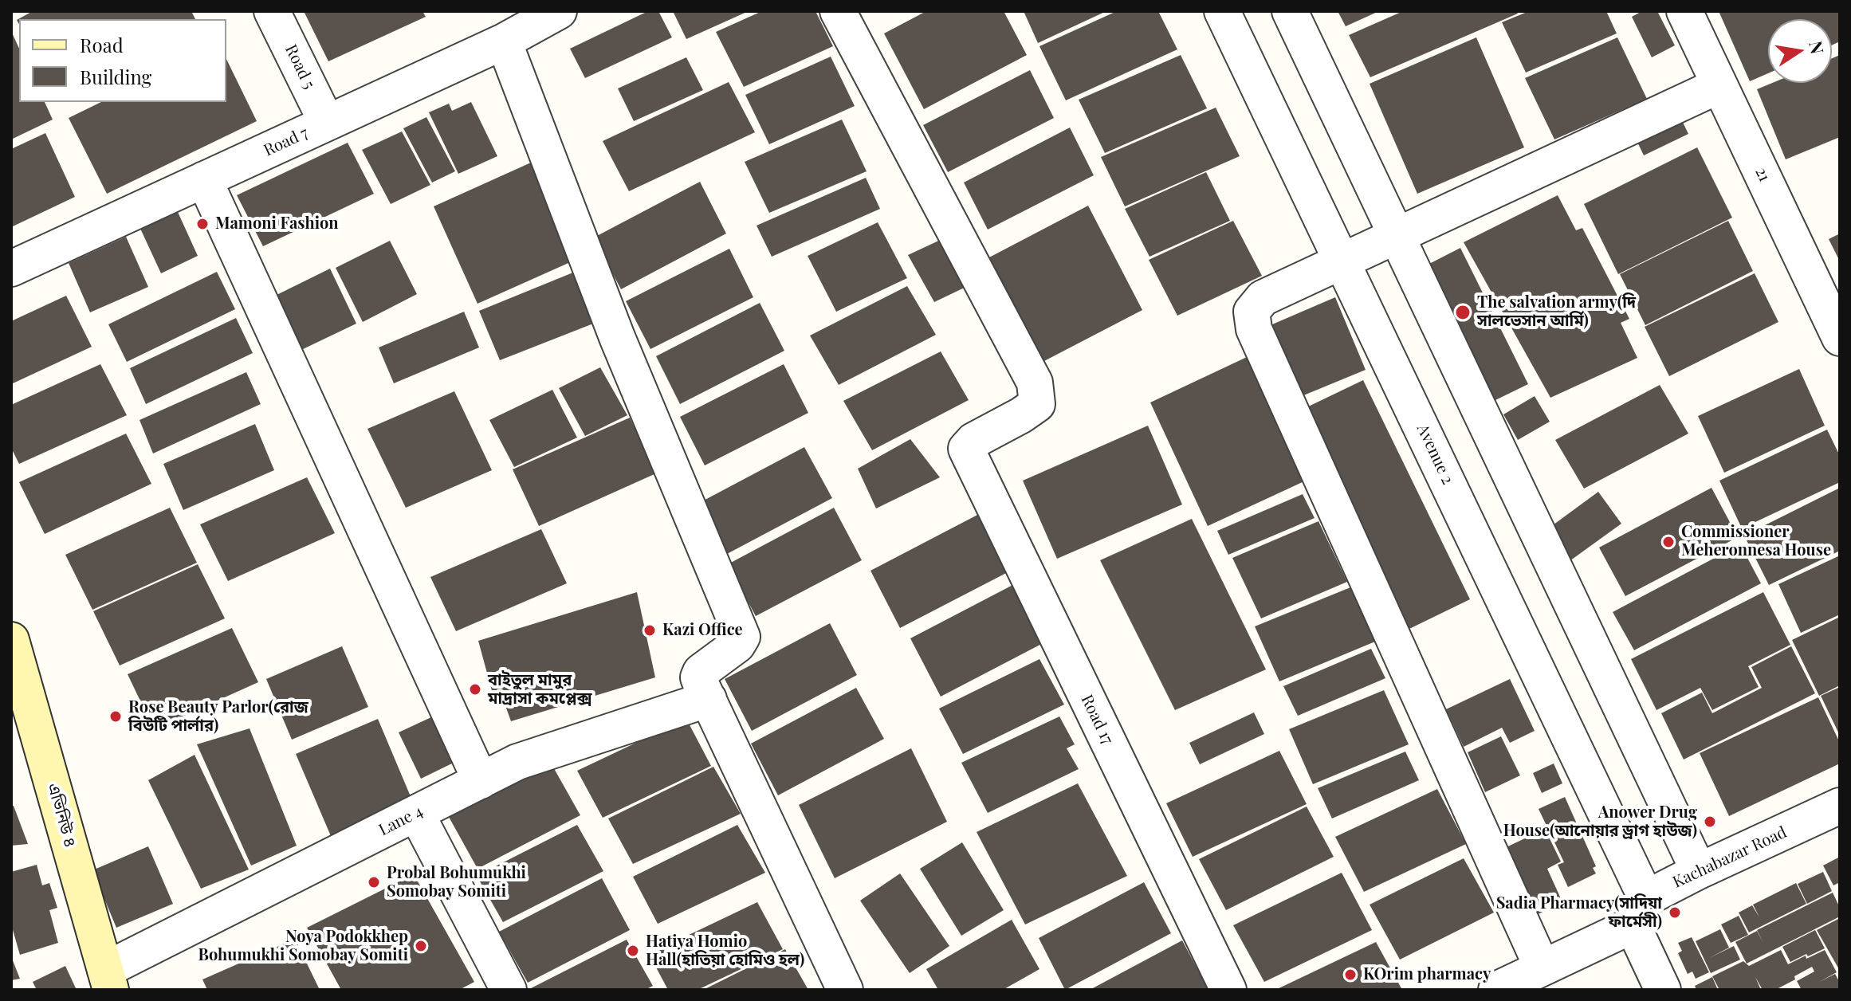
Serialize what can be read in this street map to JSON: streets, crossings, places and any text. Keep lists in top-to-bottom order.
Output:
{
  "streets": {
    "street": [
      "Road 5",
      "Road 7",
      "21",
      "Avenue 2",
      "Road 17",
      "এভিনিউ ৪",
      "Lane 4",
      "Kachabazar Road"
    ]
  },
  "crossings": [
    ["Road 5", "Road 7"],
    ["Avenue 2", "Kachabazar Road"],
    ["এভিনিউ ৪", "Lane 4"]
  ],
  "places": [
    "Mamoni Fashion",
    "The salvation army(দি সালভেসান আর্মি)",
    "Commissioner Meheronnesa House",
    "Kazi Office",
    "বাইতুল মামুর মাদ্রাসা কমপ্লেক্স",
    "Rose Beauty Parlor(রোজ বিউটি পার্লার)",
    "Anower Drug House(আনোয়ার ড্রাগ হাউজ)",
    "Probal Bohumukhi Somobay Somiti",
    "Sadia Pharmacy(সাদিয়া ফার্মেসী)",
    "Noya Podokkhep Bohumukhi Somobay Somiti",
    "Hatiya Homio Hall(হাতিয়া হোমিও হল)",
    "KOrim pharmacy"
  ],
  "legend": ["Road", "Building"],
  "north": "right"
}
